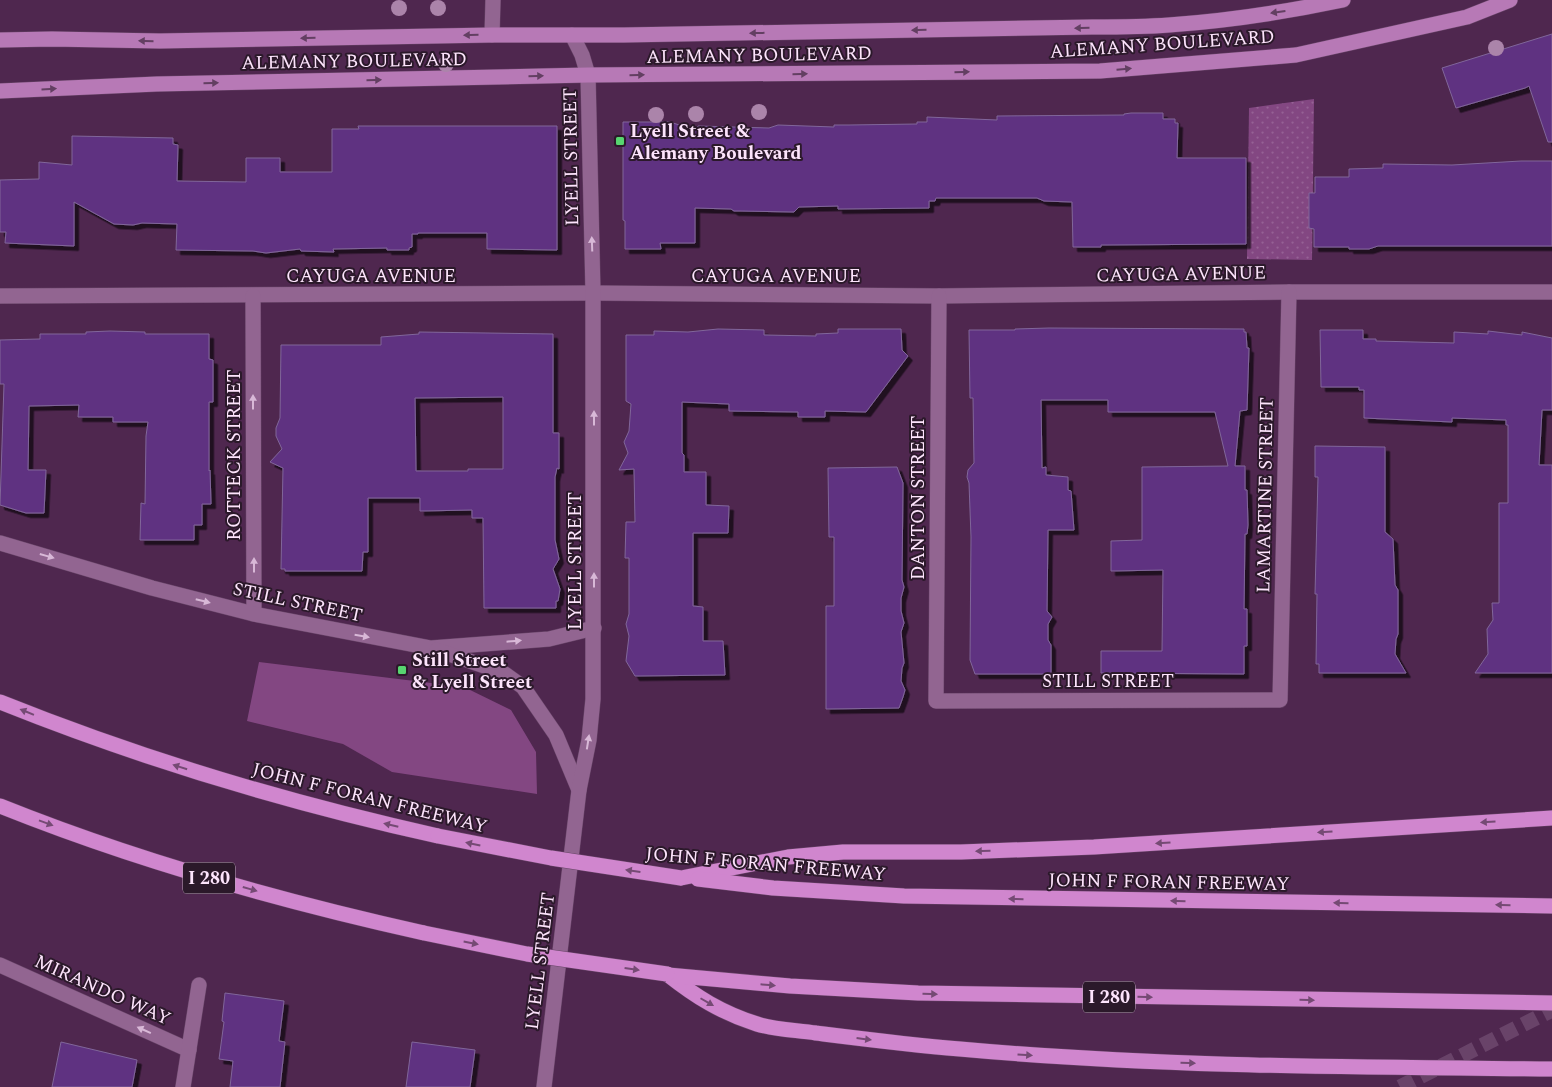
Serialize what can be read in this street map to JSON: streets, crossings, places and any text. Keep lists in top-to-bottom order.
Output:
{
  "streets": {
    "highway": ["JOHN F FORAN FREEWAY", "I 280"],
    "main road": ["ALEMANY BOULEVARD"],
    "street": [
      "LYELL STREET",
      "CAYUGA AVENUE",
      "ROTTECK STREET",
      "LAMARTINE STREET",
      "DANTON STREET",
      "STILL STREET",
      "MIRANDO WAY"
    ]
  },
  "crossings": [
    ["ALEMANY BOULEVARD", "LYELL STREET"],
    ["LYELL STREET", "CAYUGA AVENUE"],
    ["LYELL STREET", "STILL STREET"],
    ["CAYUGA AVENUE", "ROTTECK STREET"],
    ["CAYUGA AVENUE", "LAMARTINE STREET"],
    ["CAYUGA AVENUE", "DANTON STREET"],
    ["ROTTECK STREET", "STILL STREET"],
    ["LAMARTINE STREET", "STILL STREET"],
    ["DANTON STREET", "STILL STREET"]
  ],
  "one_way": [
    "LYELL STREET",
    "ROTTECK STREET",
    "STILL STREET",
    "MIRANDO WAY"
  ],
  "places": {
    "transit": ["Lyell Street & Alemany Boulevard", "Still Street & Lyell Street"]
  }
}
